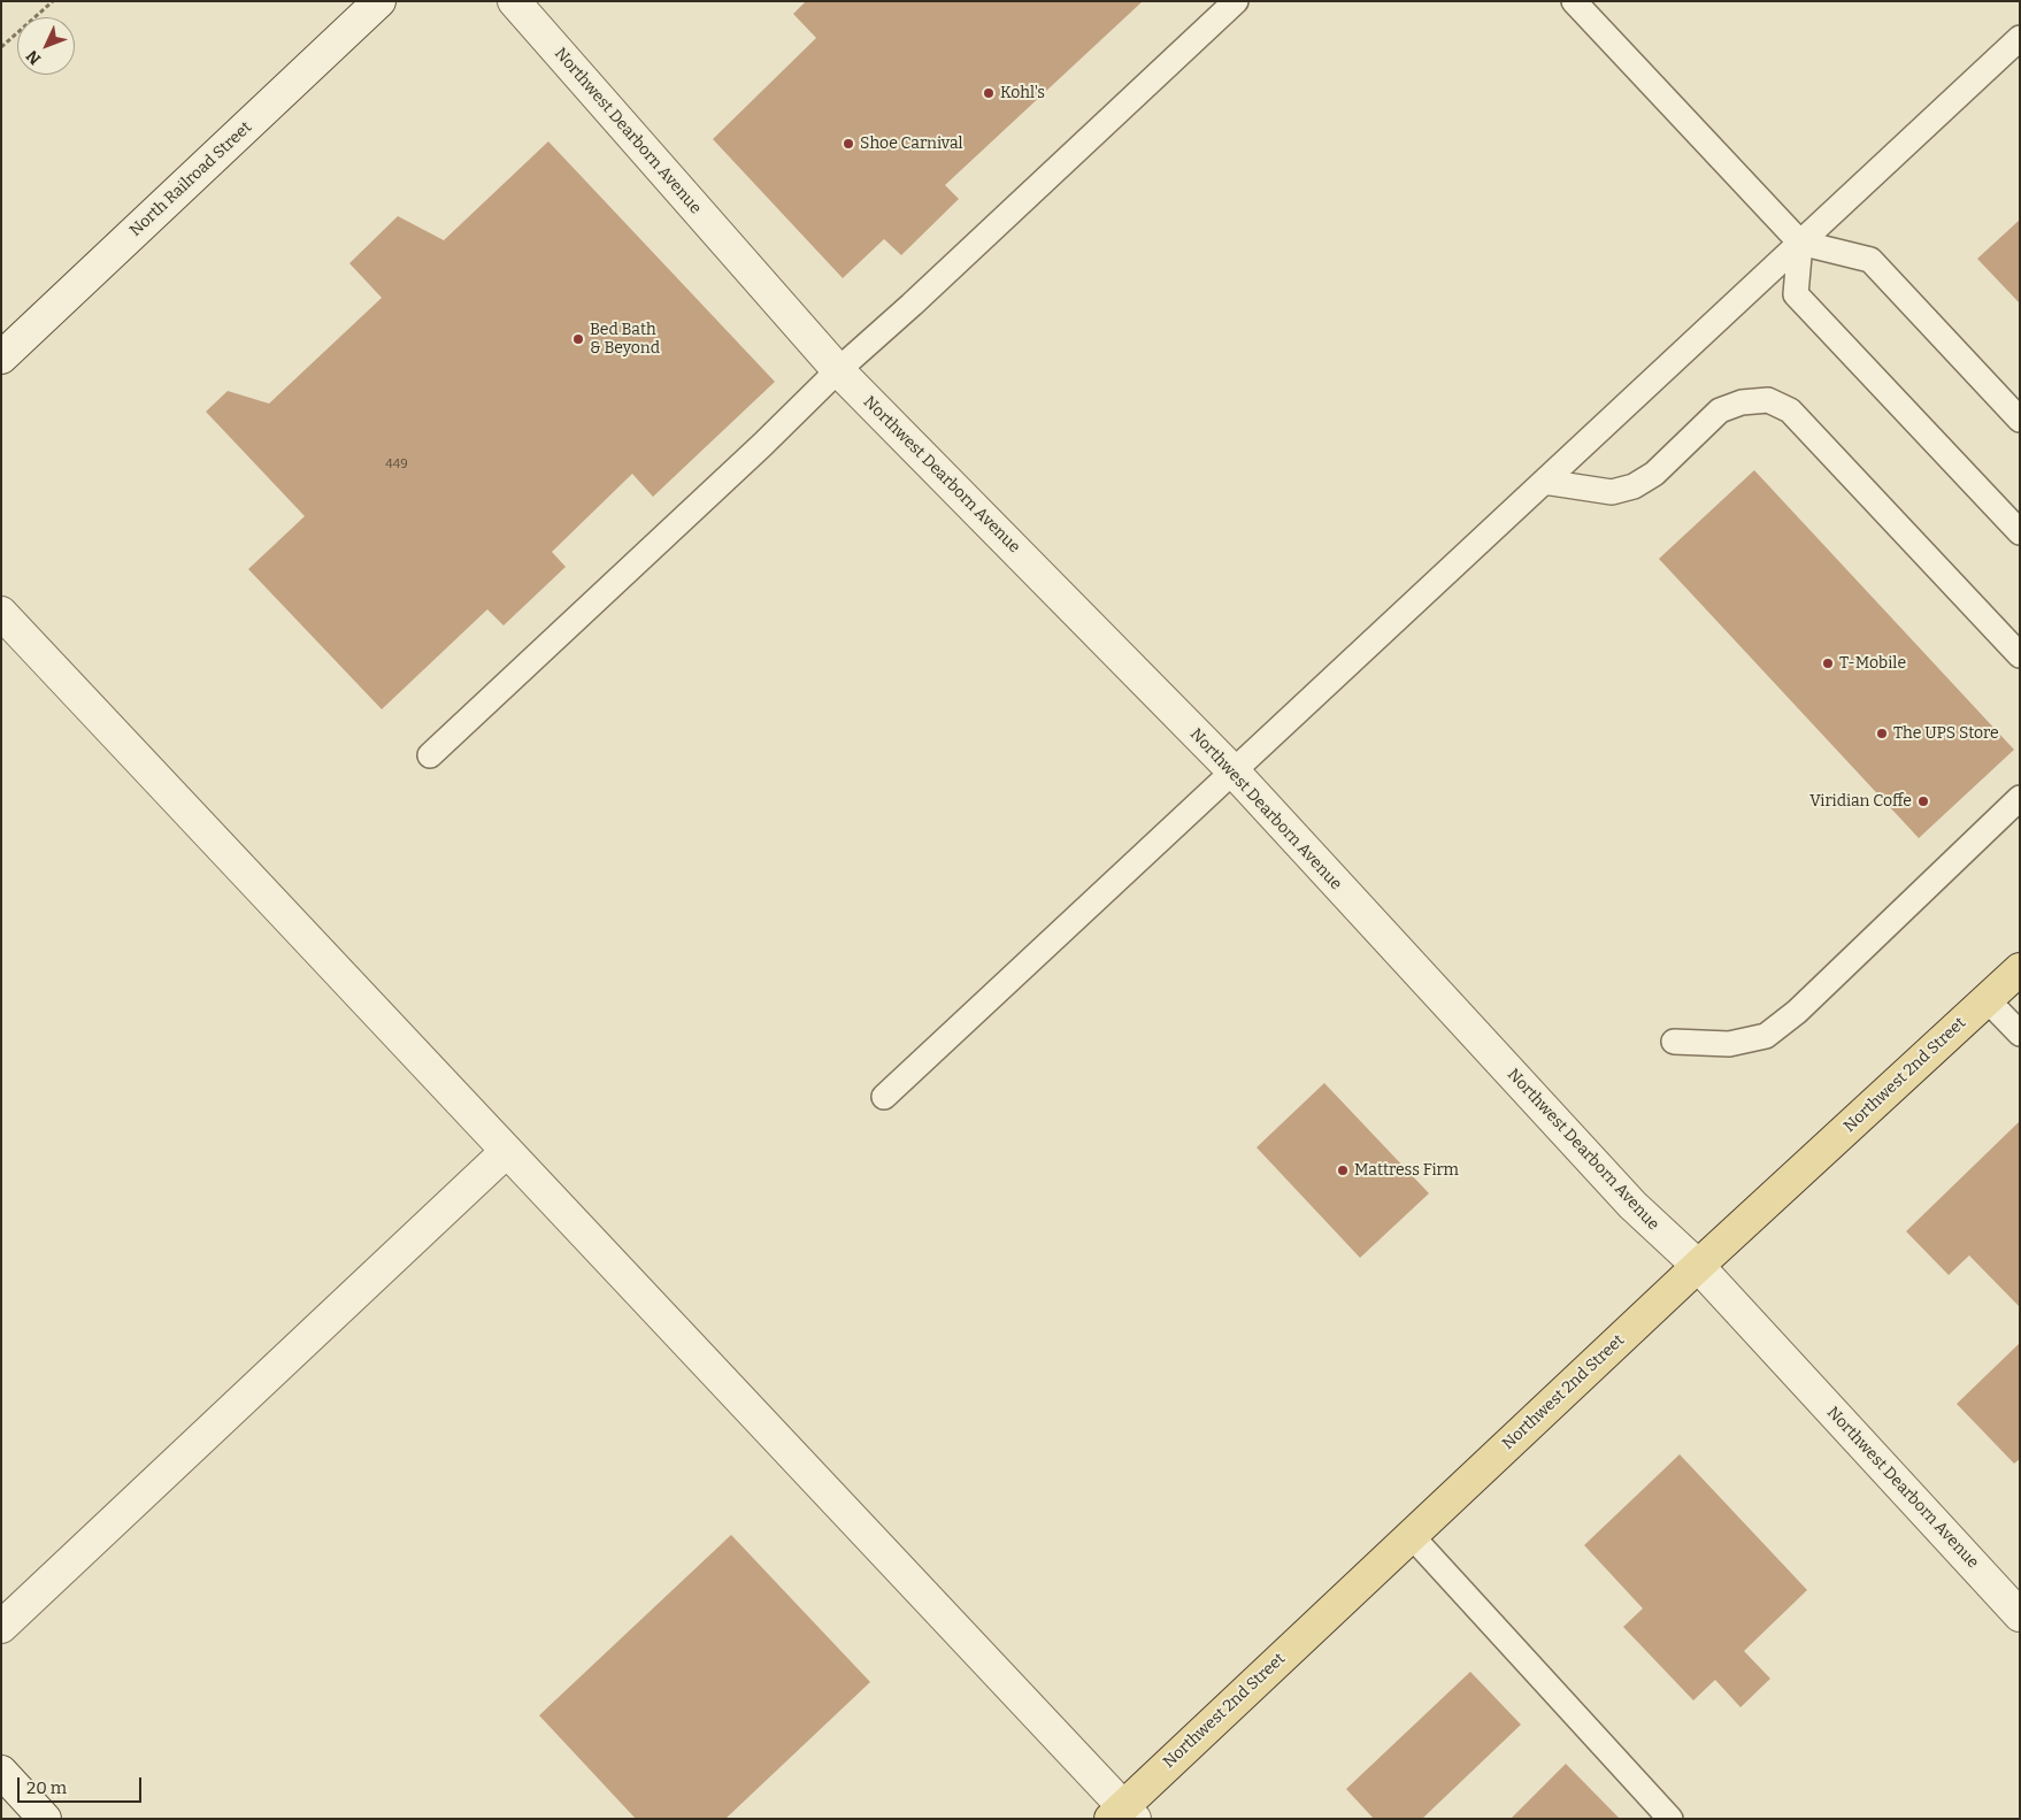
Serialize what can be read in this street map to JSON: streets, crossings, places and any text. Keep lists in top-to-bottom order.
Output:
{
  "streets": {
    "main road": ["Northwest 2nd Street"],
    "street": ["Northwest Dearborn Avenue", "North Railroad Street"]
  },
  "crossings": [
    ["Northwest Dearborn Avenue", "Northwest 2nd Street"]
  ],
  "places": [
    "Kohl's",
    "Shoe Carnival",
    "Bed Bath & Beyond",
    "T-Mobile",
    "The UPS Store",
    "Viridian Coffe",
    "Mattress Firm"
  ],
  "house_numbers": ["449"],
  "scale_bar": "20 m",
  "north": "bottom left"
}
